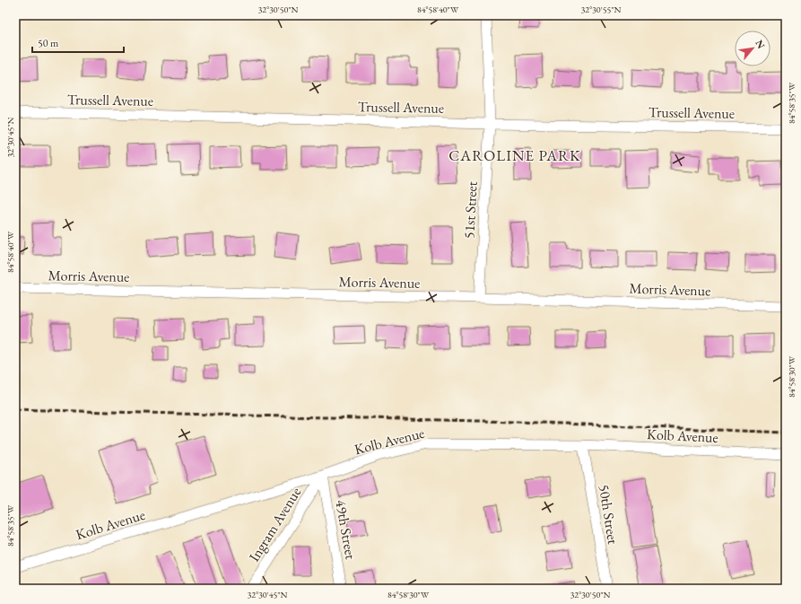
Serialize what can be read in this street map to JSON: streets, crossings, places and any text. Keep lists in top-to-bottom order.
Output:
{
  "streets": {
    "street": [
      "Trussell Avenue",
      "51st Street",
      "Morris Avenue",
      "Kolb Avenue",
      "50th Street",
      "Ingram Avenue",
      "49th Street"
    ]
  },
  "crossings": [
    ["Trussell Avenue", "51st Street"],
    ["51st Street", "Morris Avenue"],
    ["Kolb Avenue", "50th Street"],
    ["Kolb Avenue", "Ingram Avenue"],
    ["Kolb Avenue", "49th Street"],
    ["Ingram Avenue", "49th Street"]
  ],
  "districts": ["CAROLINE PARK"],
  "scale_bar": "50 m",
  "north": "top right",
  "coordinates": [
    "32°30'50\"N",
    "84°58'40\"W",
    "32°30'55\"N",
    "84°58'35\"W",
    "32°30'45\"N",
    "84°58'30\"W"
  ]
}
